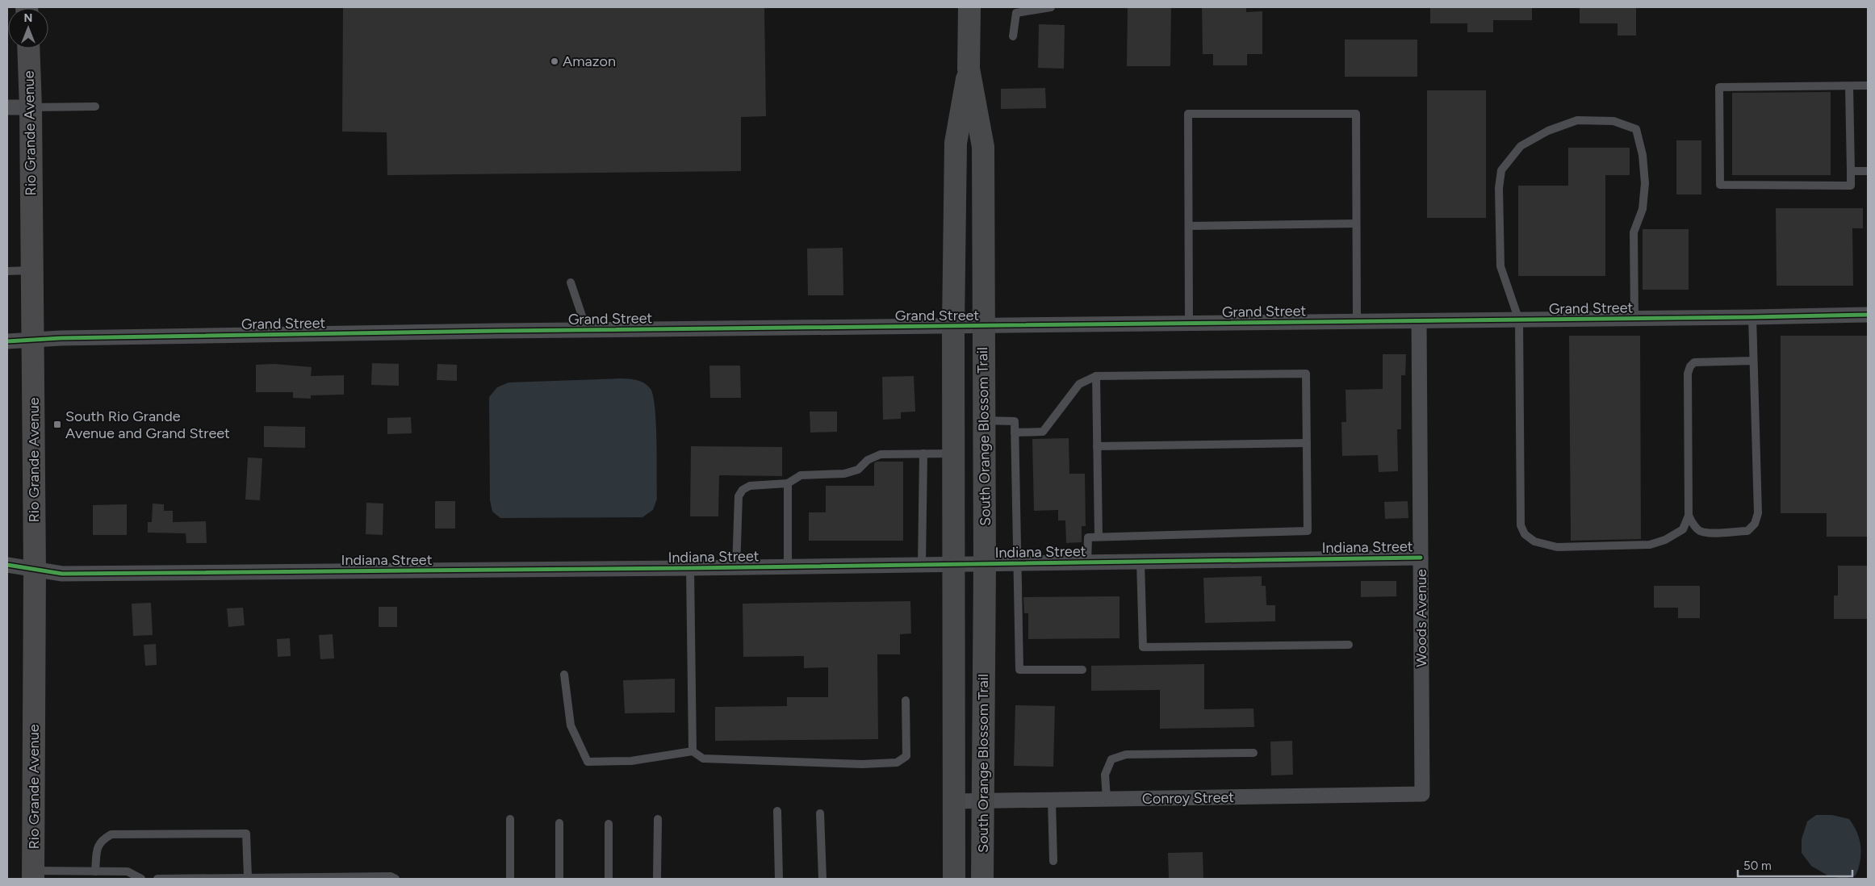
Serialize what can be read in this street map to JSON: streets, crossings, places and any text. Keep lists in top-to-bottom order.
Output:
{
  "streets": {
    "main road": ["South Orange Blossom Trail"],
    "street": [
      "Rio Grande Avenue",
      "Grand Street",
      "Indiana Street",
      "Woods Avenue",
      "Conroy Street"
    ]
  },
  "crossings": [
    ["Rio Grande Avenue", "Grand Street"],
    ["Rio Grande Avenue", "Indiana Street"],
    ["Grand Street", "South Orange Blossom Trail"],
    ["Grand Street", "Woods Avenue"],
    ["South Orange Blossom Trail", "Indiana Street"],
    ["South Orange Blossom Trail", "Conroy Street"],
    ["Indiana Street", "Woods Avenue"],
    ["Woods Avenue", "Conroy Street"]
  ],
  "places": {
    "other": ["Amazon"],
    "transit": ["South Rio Grande Avenue and Grand Street"]
  },
  "scale_bar": "50 m",
  "north": "top"
}
